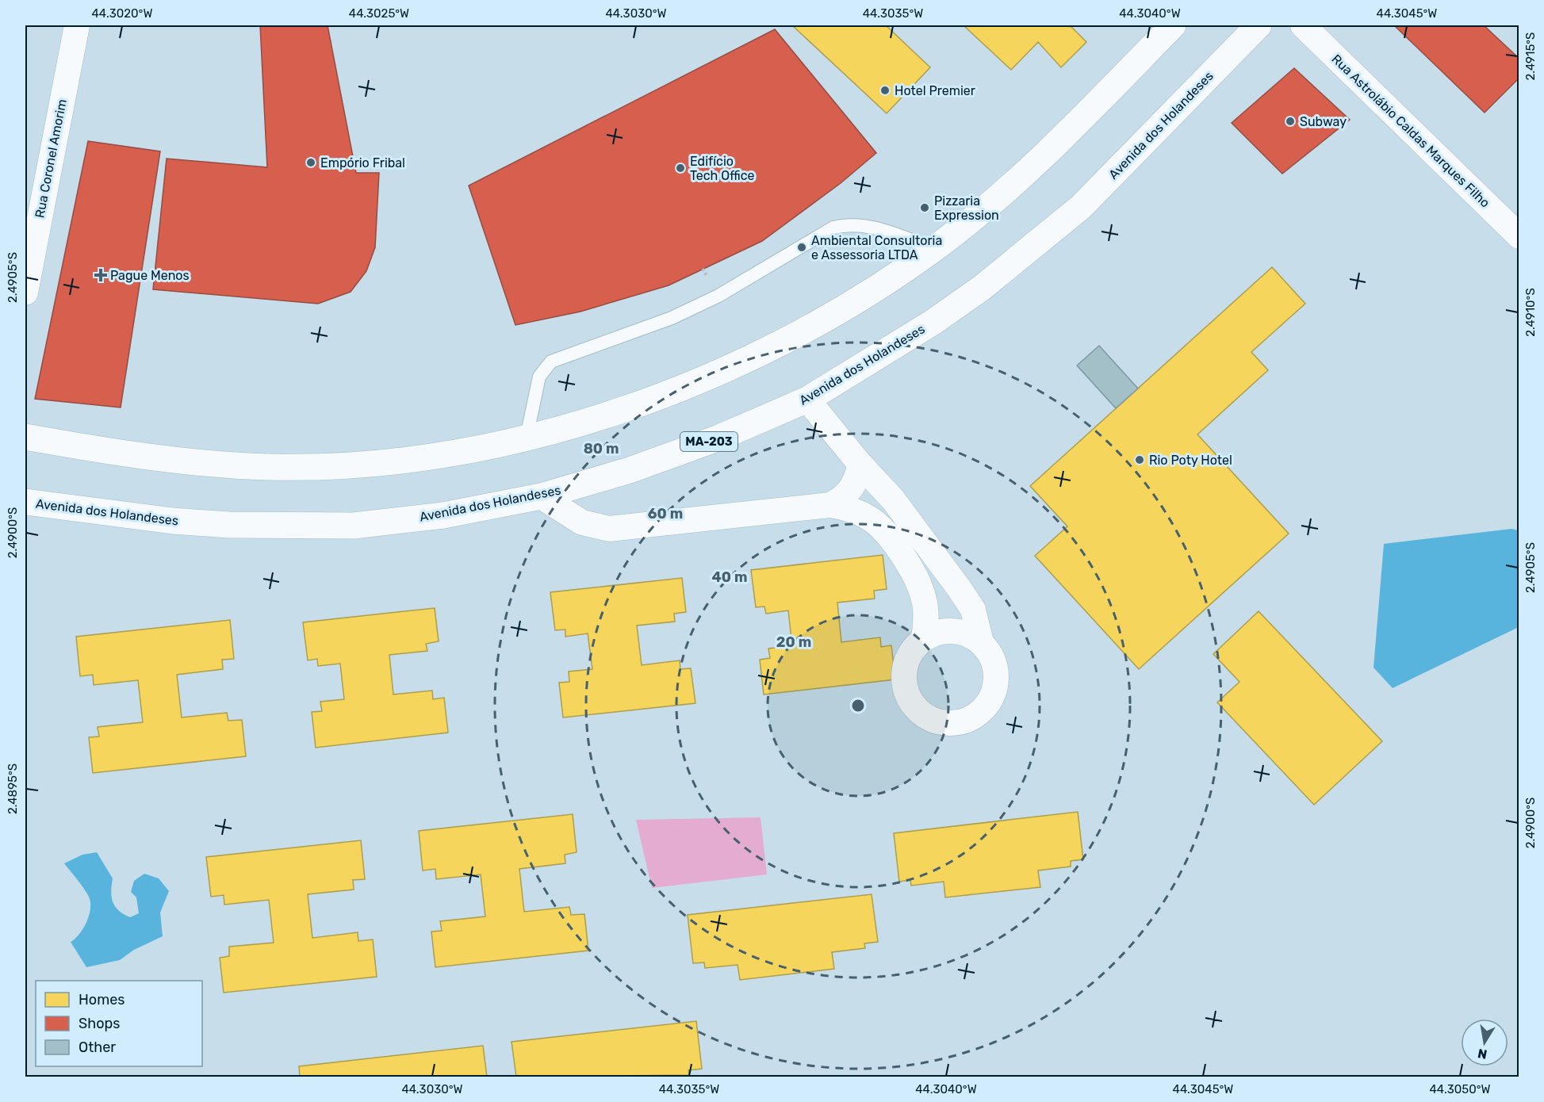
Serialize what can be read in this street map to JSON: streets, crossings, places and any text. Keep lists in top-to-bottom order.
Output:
{
  "streets": {
    "main road": ["Avenida dos Holandeses", "MA-203"],
    "street": ["Rua Astrolábio Caldas Marques Filho", "Rua Coronel Amorim"]
  },
  "places": {
    "other": [
      "Hotel Premier",
      "Subway",
      "Empório Fribal",
      "Edifício Tech Office",
      "Pizzaria Expression",
      "Ambiental Consultoria e Assessoria LTDA",
      "Rio Poty Hotel"
    ],
    "health": ["Pague Menos"]
  },
  "legend": ["Homes", "Shops", "Other"],
  "north": "bottom",
  "coordinates": [
    "44.3020°W",
    "44.3025°W",
    "44.3030°W",
    "44.3035°W",
    "44.3040°W",
    "44.3045°W",
    "2.4915°S",
    "2.4905°S",
    "2.4910°S",
    "2.4900°S",
    "2.4895°S",
    "44.3050°W"
  ],
  "rings": [
    "80 m",
    "60 m",
    "40 m",
    "20 m"
  ]
}
